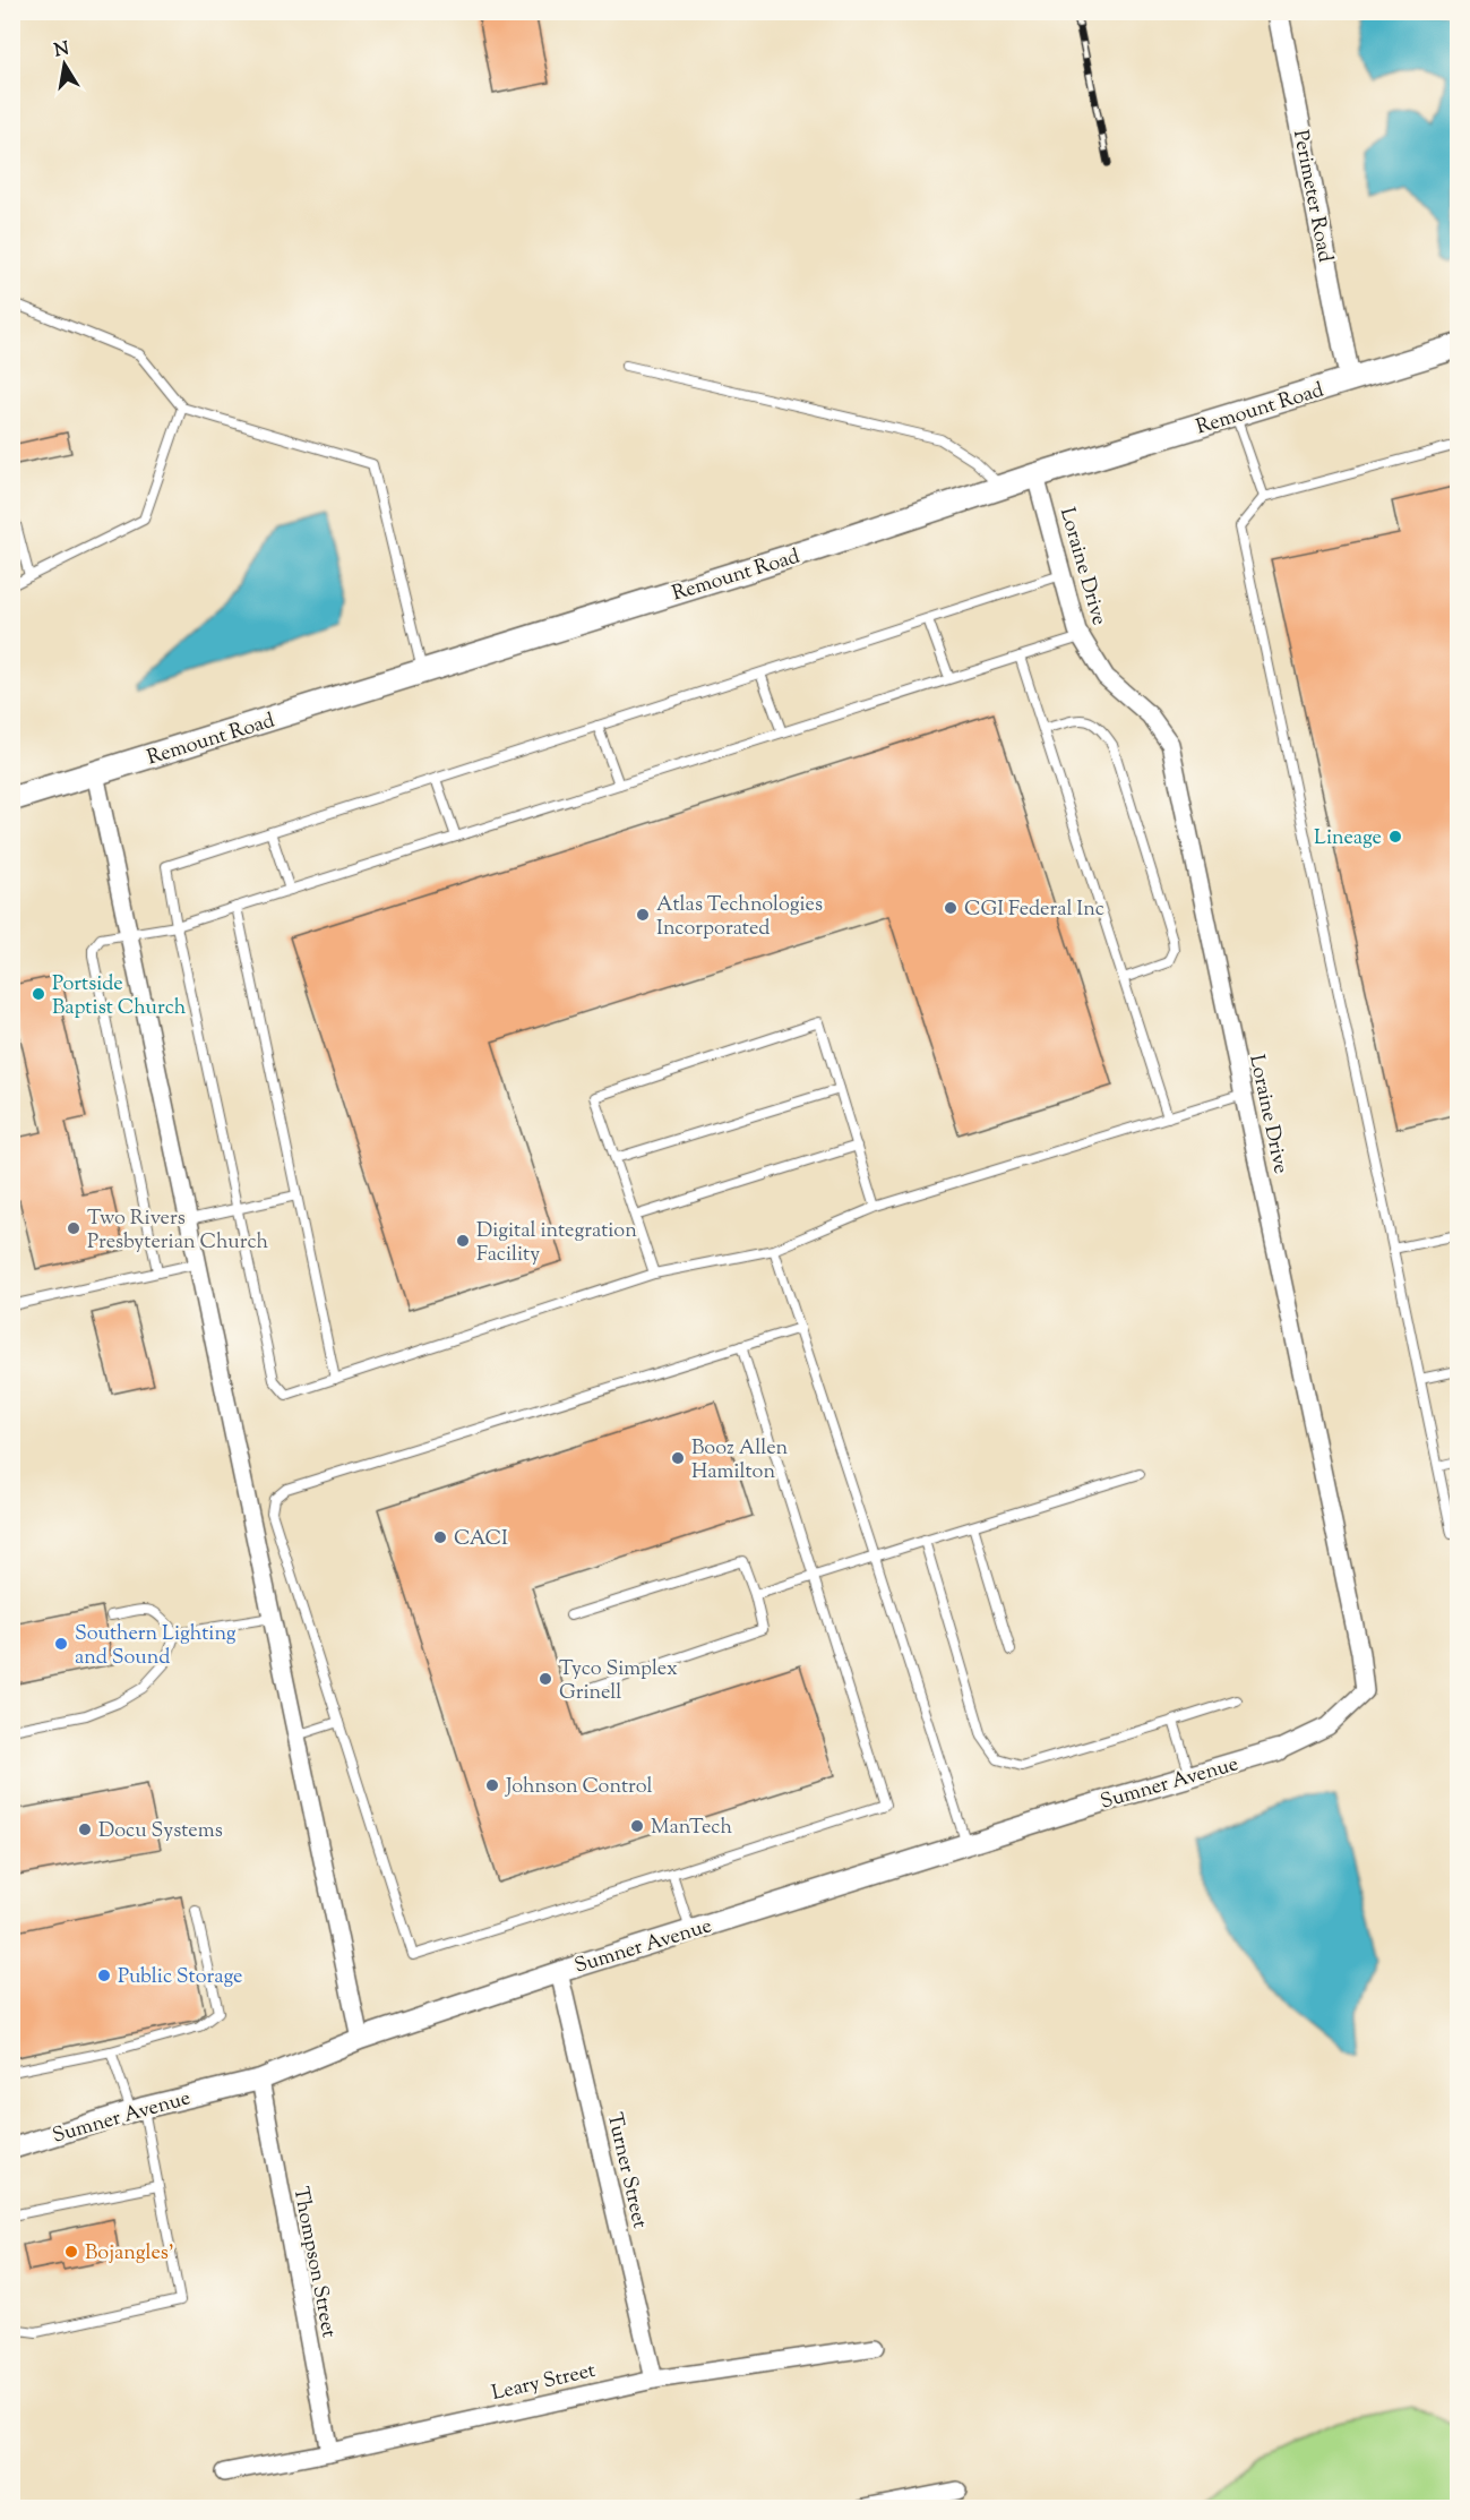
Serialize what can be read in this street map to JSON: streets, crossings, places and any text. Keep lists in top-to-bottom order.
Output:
{
  "streets": {
    "main road": ["Remount Road"],
    "street": [
      "Perimeter Road",
      "Loraine Drive",
      "Sumner Avenue",
      "Turner Street",
      "Thompson Street",
      "Leary Street"
    ]
  },
  "crossings": [
    ["Perimeter Road", "Remount Road"],
    ["Remount Road", "Loraine Drive"],
    ["Loraine Drive", "Sumner Avenue"],
    ["Sumner Avenue", "Turner Street"],
    ["Sumner Avenue", "Thompson Street"],
    ["Turner Street", "Leary Street"],
    ["Thompson Street", "Leary Street"]
  ],
  "places": [
    "Lineage",
    "CGI Federal Inc",
    "Atlas Technologies Incorporated",
    "Portside Baptist Church",
    "Two Rivers Presbyterian Church",
    "Digital integration Facility",
    "Booz Allen Hamilton",
    "CACI",
    "Southern Lighting and Sound",
    "Tyco Simplex Grinell",
    "Johnson Control",
    "ManTech",
    "Docu Systems",
    "Public Storage",
    "Bojangles'"
  ],
  "north": "top"
}
